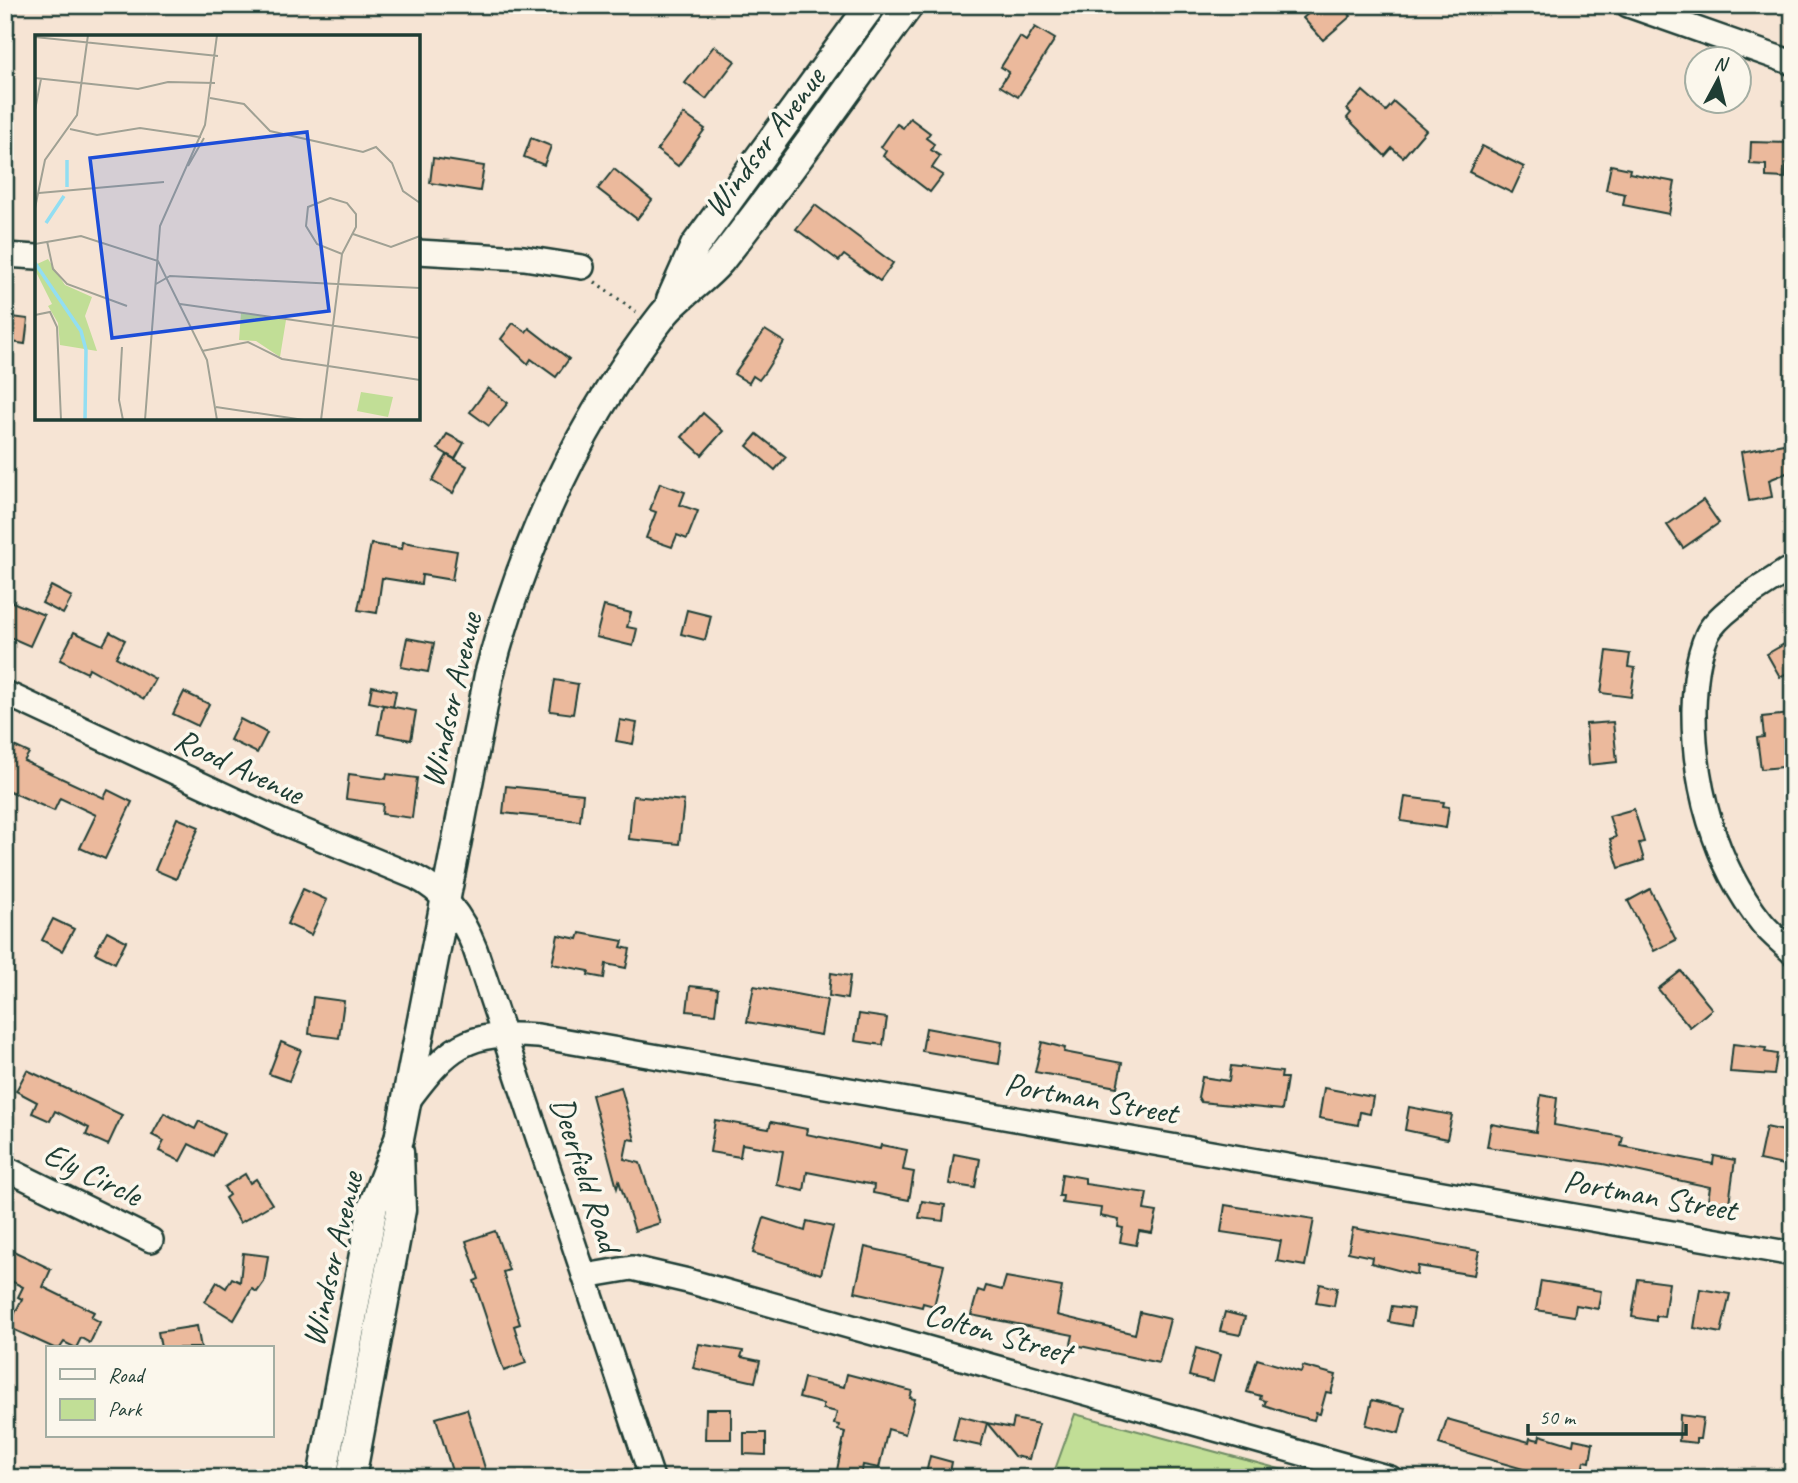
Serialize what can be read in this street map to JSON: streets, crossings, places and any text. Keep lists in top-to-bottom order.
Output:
{
  "streets": {
    "main road": ["Windsor Avenue"],
    "street": [
      "Rood Avenue",
      "Portman Street",
      "Ely Circle",
      "Deerfield Road",
      "Colton Street"
    ]
  },
  "crossings": [
    ["Windsor Avenue", "Rood Avenue"],
    ["Windsor Avenue", "Portman Street"],
    ["Windsor Avenue", "Deerfield Road"],
    ["Rood Avenue", "Deerfield Road"],
    ["Portman Street", "Deerfield Road"],
    ["Deerfield Road", "Colton Street"]
  ],
  "legend": ["Road", "Park"],
  "scale_bar": "50 m",
  "north": "top"
}
